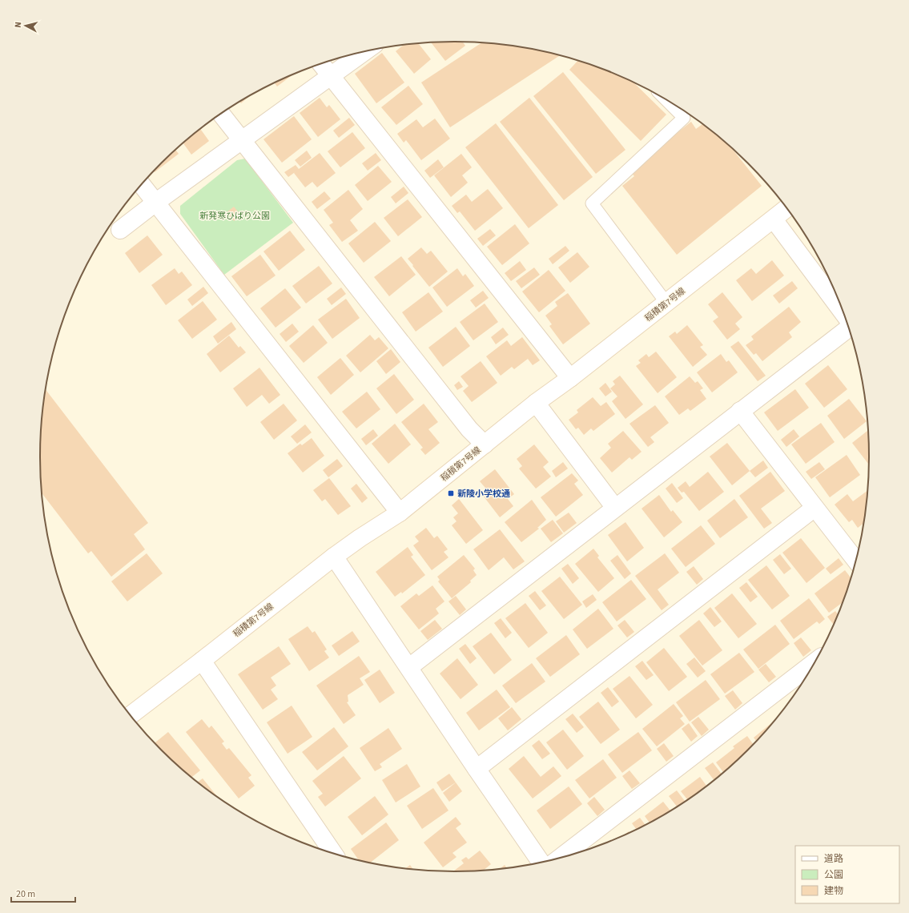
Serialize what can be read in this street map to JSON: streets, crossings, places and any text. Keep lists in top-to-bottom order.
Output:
{
  "streets": {
    "street": ["稲積第7号線"]
  },
  "parks": ["新発寒ひばり公園"],
  "places": {
    "transit": ["新陵小学校通"]
  },
  "legend": ["道路", "公園", "建物"],
  "scale_bar": "20 m",
  "north": "left"
}
